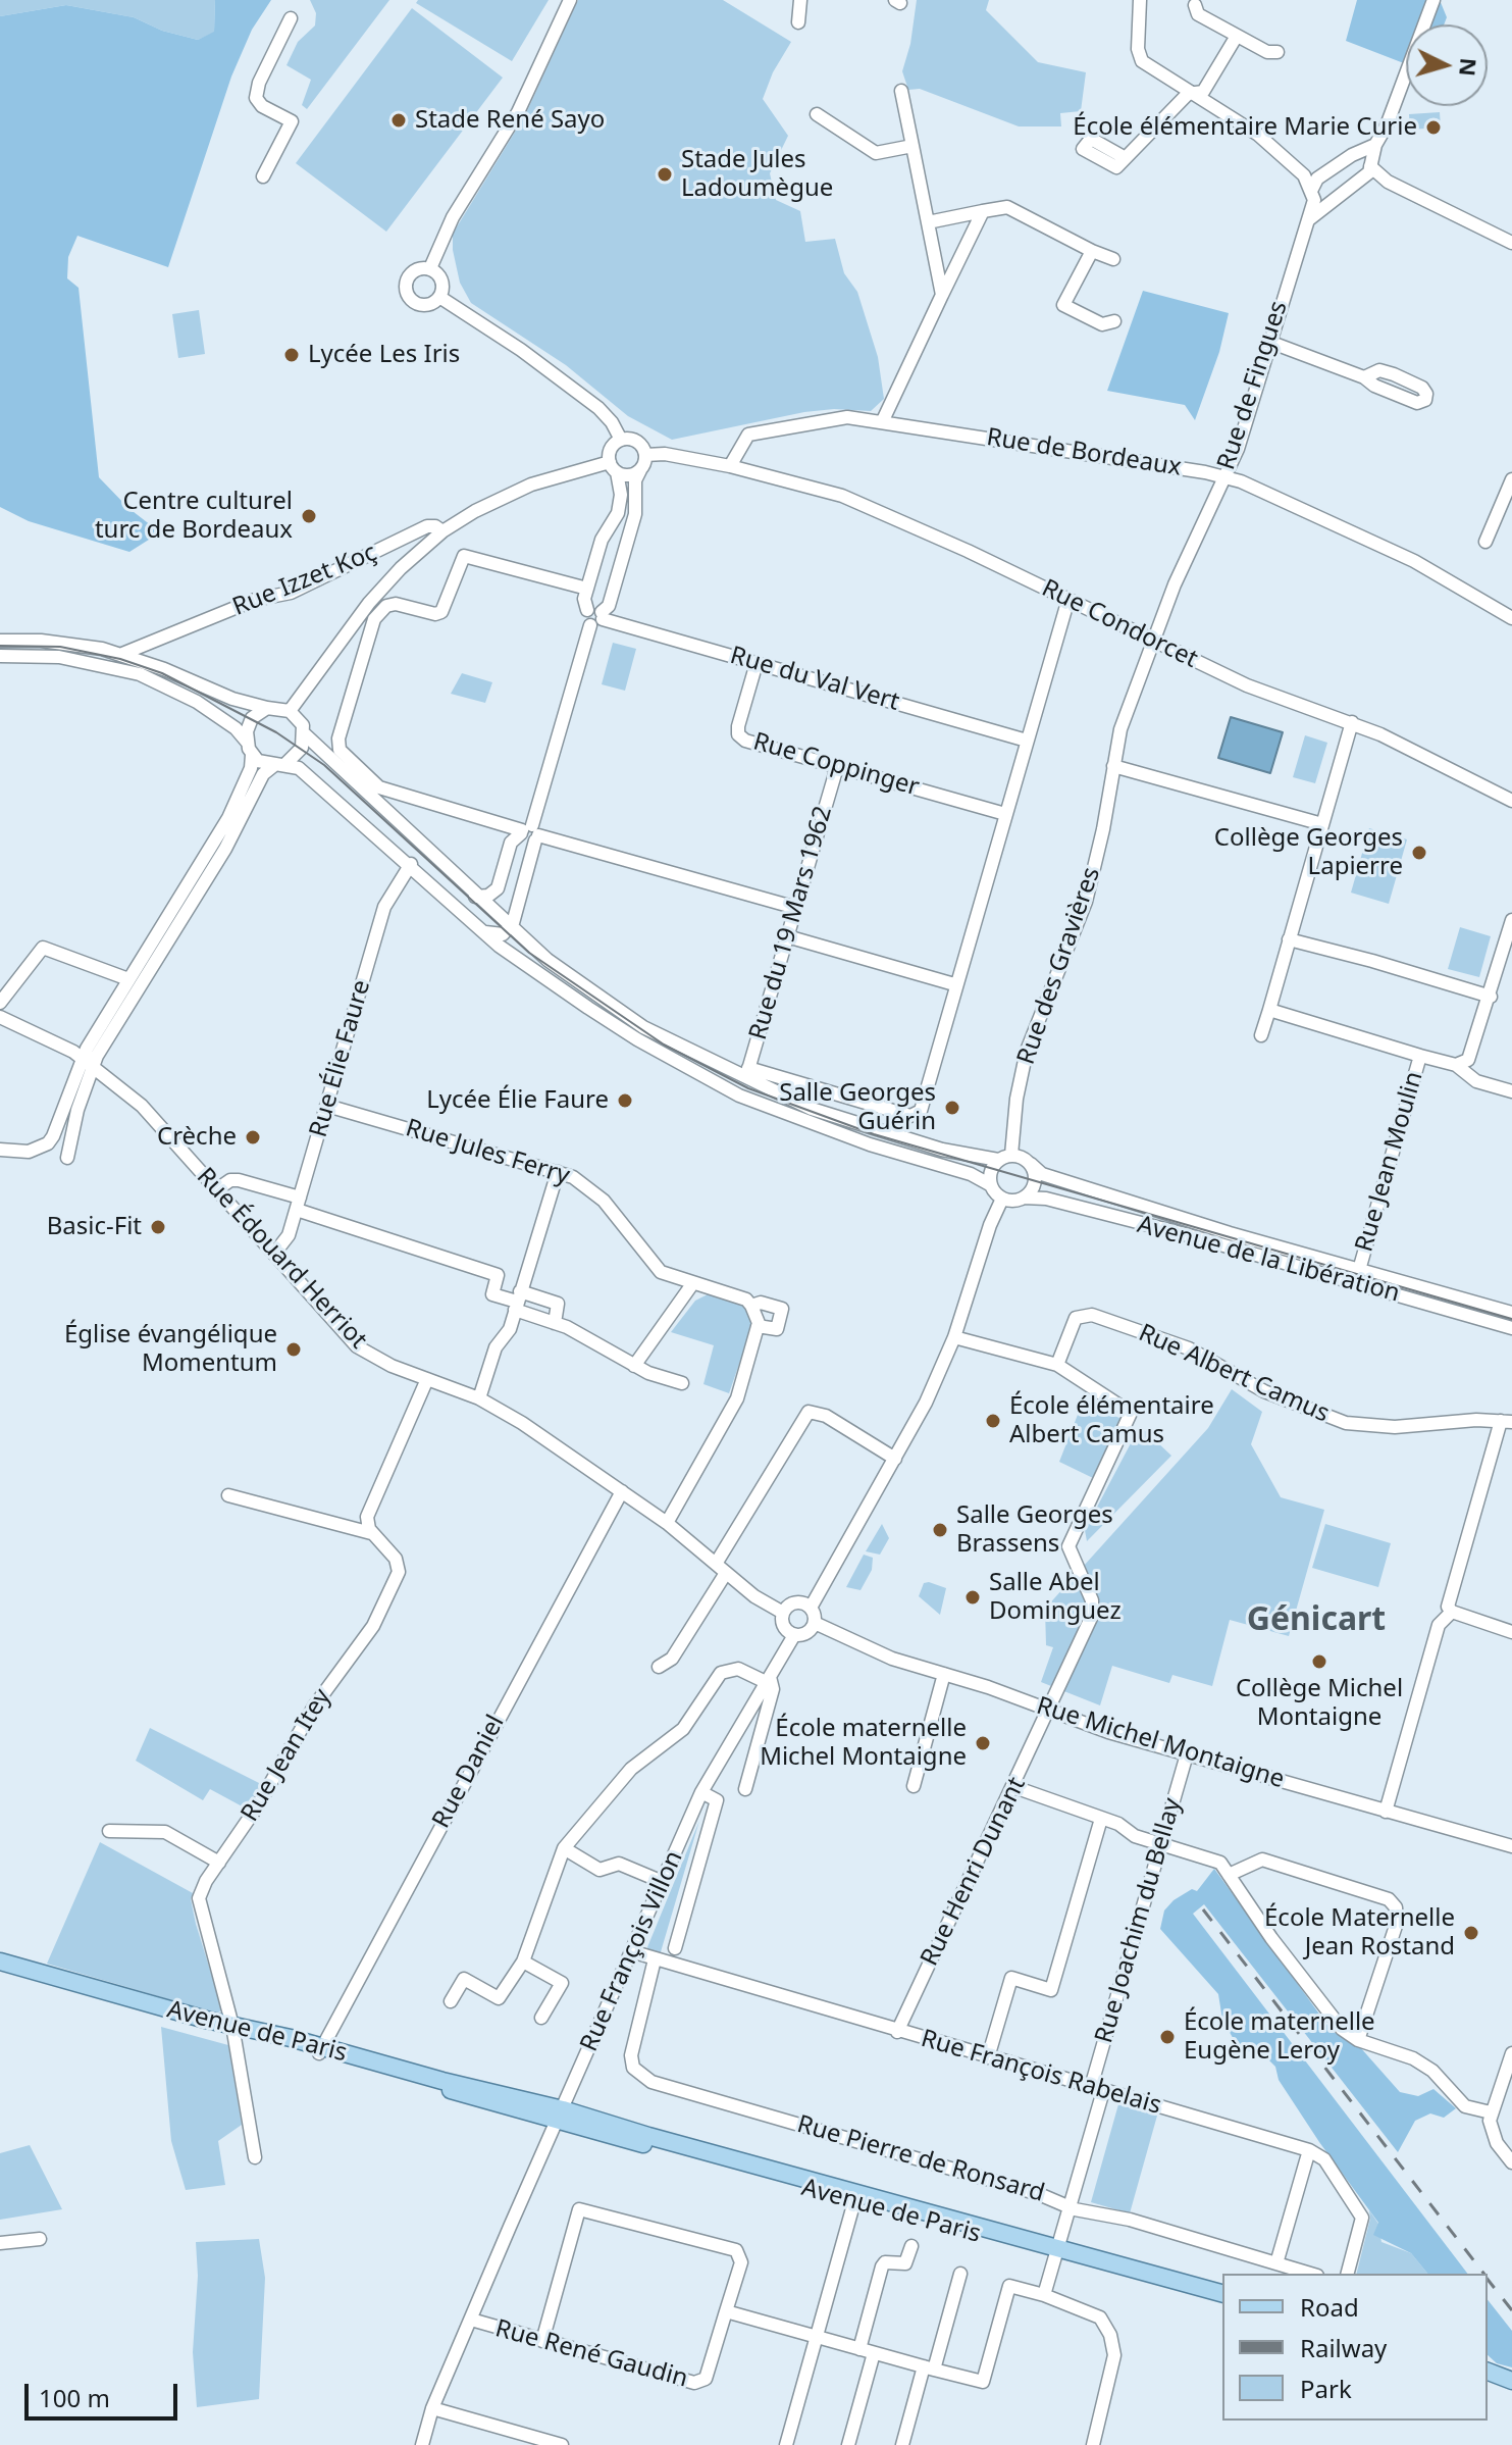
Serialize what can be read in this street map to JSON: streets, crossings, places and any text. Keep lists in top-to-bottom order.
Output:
{
  "streets": {
    "main road": ["Avenue de Paris"],
    "street": [
      "Rue de Fingues",
      "Rue de Bordeaux",
      "Rue Izzet Koç",
      "Rue Condorcet",
      "Rue du Val Vert",
      "Rue Coppinger",
      "Rue du 19 Mars 1962",
      "Rue des Gravières",
      "Rue Élie Faure",
      "Rue Jules Ferry",
      "Rue Jean Moulin",
      "Rue Édouard Herriot",
      "Avenue de la Libération",
      "Rue Albert Camus",
      "Rue Michel Montaigne",
      "Rue Jean Itey",
      "Rue Daniel",
      "Rue Henri Dunant",
      "Rue Joachim du Bellay",
      "Rue François Villon",
      "Rue François Rabelais",
      "Rue Pierre de Ronsard",
      "Rue René Gaudin"
    ]
  },
  "crossings": [
    ["Rue de Fingues", "Rue de Bordeaux"],
    ["Rue de Fingues", "Rue Condorcet"],
    ["Rue de Fingues", "Rue des Gravières"],
    ["Rue de Bordeaux", "Rue Condorcet"],
    ["Rue Condorcet", "Rue des Gravières"],
    ["Rue du Val Vert", "Rue Coppinger"],
    ["Rue Coppinger", "Rue du 19 Mars 1962"],
    ["Rue des Gravières", "Avenue de la Libération"],
    ["Rue Élie Faure", "Rue Jules Ferry"],
    ["Rue Élie Faure", "Rue Édouard Herriot"],
    ["Rue Jean Moulin", "Avenue de la Libération"],
    ["Rue Édouard Herriot", "Rue Michel Montaigne"],
    ["Rue Édouard Herriot", "Rue Daniel"],
    ["Rue Édouard Herriot", "Rue François Villon"],
    ["Rue Albert Camus", "Rue Henri Dunant"],
    ["Rue Michel Montaigne", "Rue Henri Dunant"],
    ["Rue Michel Montaigne", "Rue Joachim du Bellay"],
    ["Rue Michel Montaigne", "Rue François Villon"],
    ["Rue Jean Itey", "Avenue de Paris"],
    ["Rue Daniel", "Avenue de Paris"],
    ["Rue Henri Dunant", "Rue François Rabelais"],
    ["Rue Joachim du Bellay", "Avenue de Paris"],
    ["Rue Joachim du Bellay", "Rue François Rabelais"],
    ["Rue Joachim du Bellay", "Rue Pierre de Ronsard"],
    ["Rue François Villon", "Avenue de Paris"],
    ["Rue François Villon", "Rue François Rabelais"],
    ["Rue François Villon", "Rue René Gaudin"],
    ["Rue François Rabelais", "Rue Pierre de Ronsard"]
  ],
  "districts": ["Génicart"],
  "places": [
    "Stade René Sayo",
    "École élémentaire Marie Curie",
    "Stade Jules Ladoumègue",
    "Lycée Les Iris",
    "Centre culturel turc de Bordeaux",
    "Collège Georges Lapierre",
    "Lycée Élie Faure",
    "Salle Georges Guérin",
    "Crèche",
    "Basic-Fit",
    "Église évangélique Momentum",
    "École élémentaire Albert Camus",
    "Salle Georges Brassens",
    "Salle Abel Dominguez",
    "Collège Michel Montaigne",
    "École maternelle Michel Montaigne",
    "École Maternelle Jean Rostand",
    "École maternelle Eugène Leroy"
  ],
  "legend": ["Road", "Railway", "Park"],
  "scale_bar": "100 m",
  "north": "right"
}
